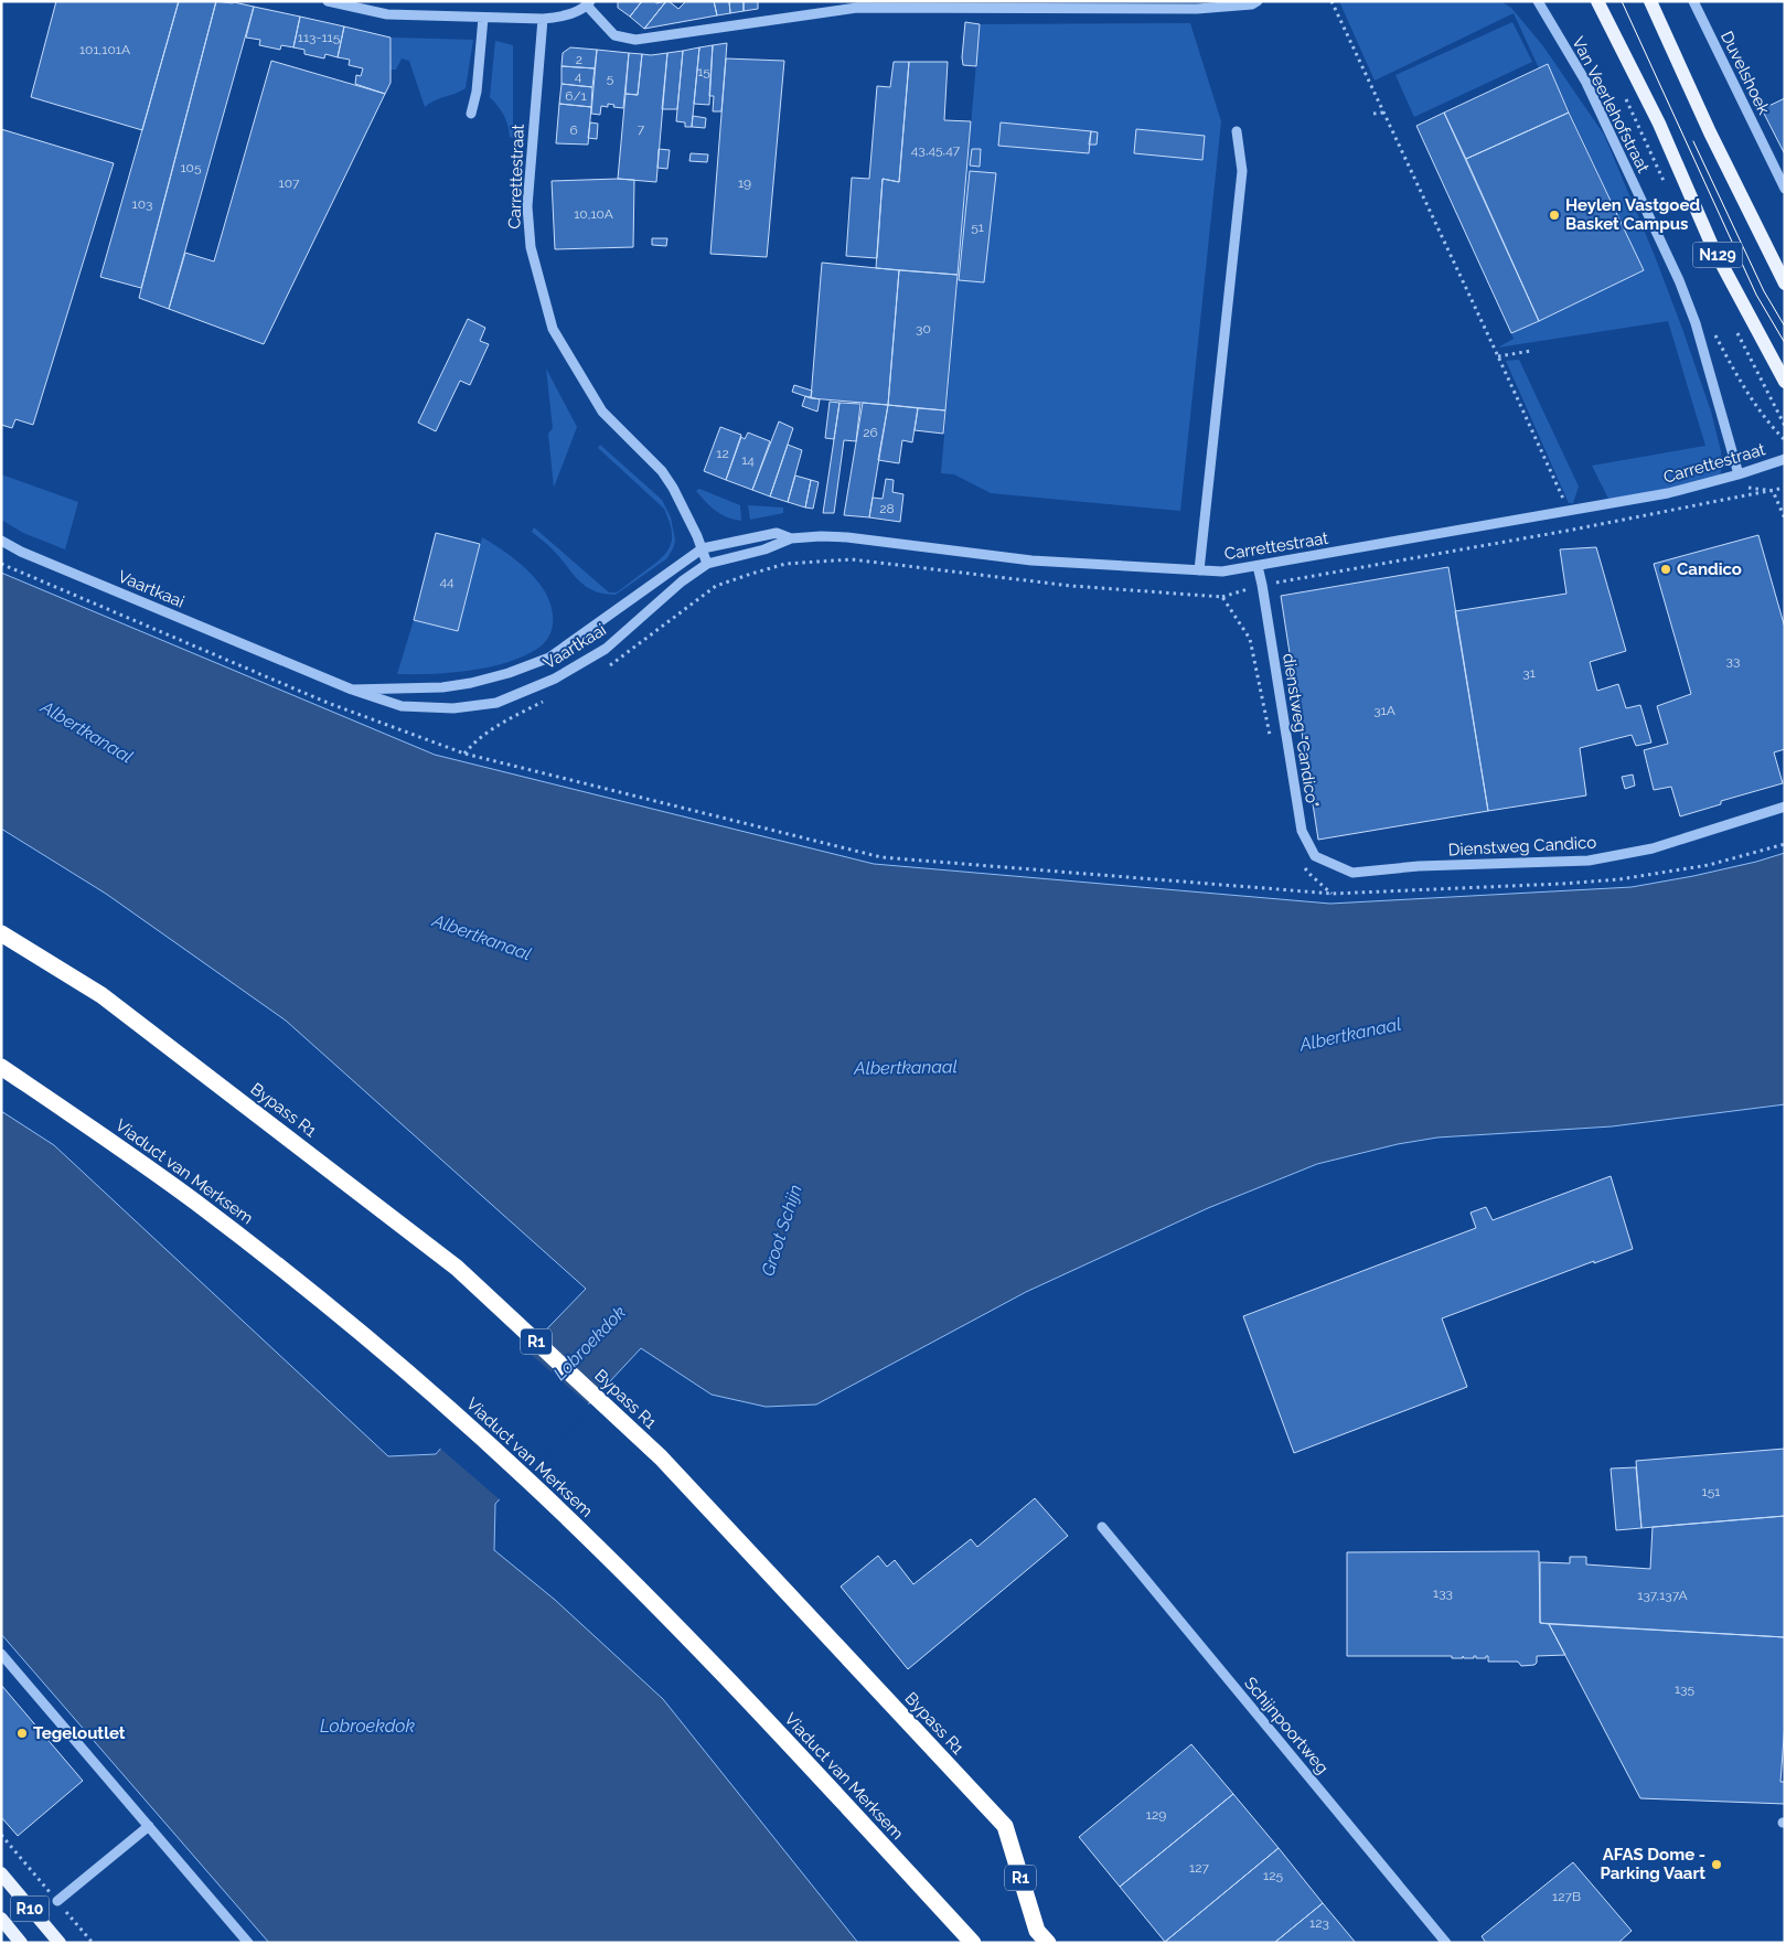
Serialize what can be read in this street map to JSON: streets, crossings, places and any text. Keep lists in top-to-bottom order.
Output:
{
  "streets": {
    "highway": ["Bypass R1", "Viaduct van Merksem", "R1"],
    "main road": ["N129", "R10"],
    "street": [
      "Duvelshoek",
      "Van Veerlehofstraat",
      "Carrettestraat",
      "Vaartkaai",
      "dienstweg \"Candico\"",
      "Dienstweg Candico",
      "Schijnpoortweg"
    ]
  },
  "crossings": [
    ["Van Veerlehofstraat", "Carrettestraat"],
    ["Carrettestraat", "Vaartkaai"],
    ["Carrettestraat", "dienstweg \"Candico\""],
    ["dienstweg \"Candico\"", "Dienstweg Candico"]
  ],
  "water": ["Albertkanaal", "Groot Schijn", "Lobroekdok"],
  "places": [
    "Heylen Vastgoed Basket Campus",
    "Candico",
    "Tegeloutlet",
    "AFAS Dome - Parking Vaart"
  ],
  "house_numbers": [
    "113-115",
    "101,101A",
    "2",
    "15",
    "4",
    "5",
    "6/1",
    "7",
    "6",
    "43,45,47",
    "105",
    "107",
    "19",
    "103",
    "10,10A",
    "51",
    "30",
    "26",
    "12",
    "14",
    "28",
    "44",
    "33",
    "31",
    "31A",
    "151",
    "133",
    "137,137A",
    "135",
    "129",
    "127",
    "125",
    "127B",
    "123"
  ]
}
